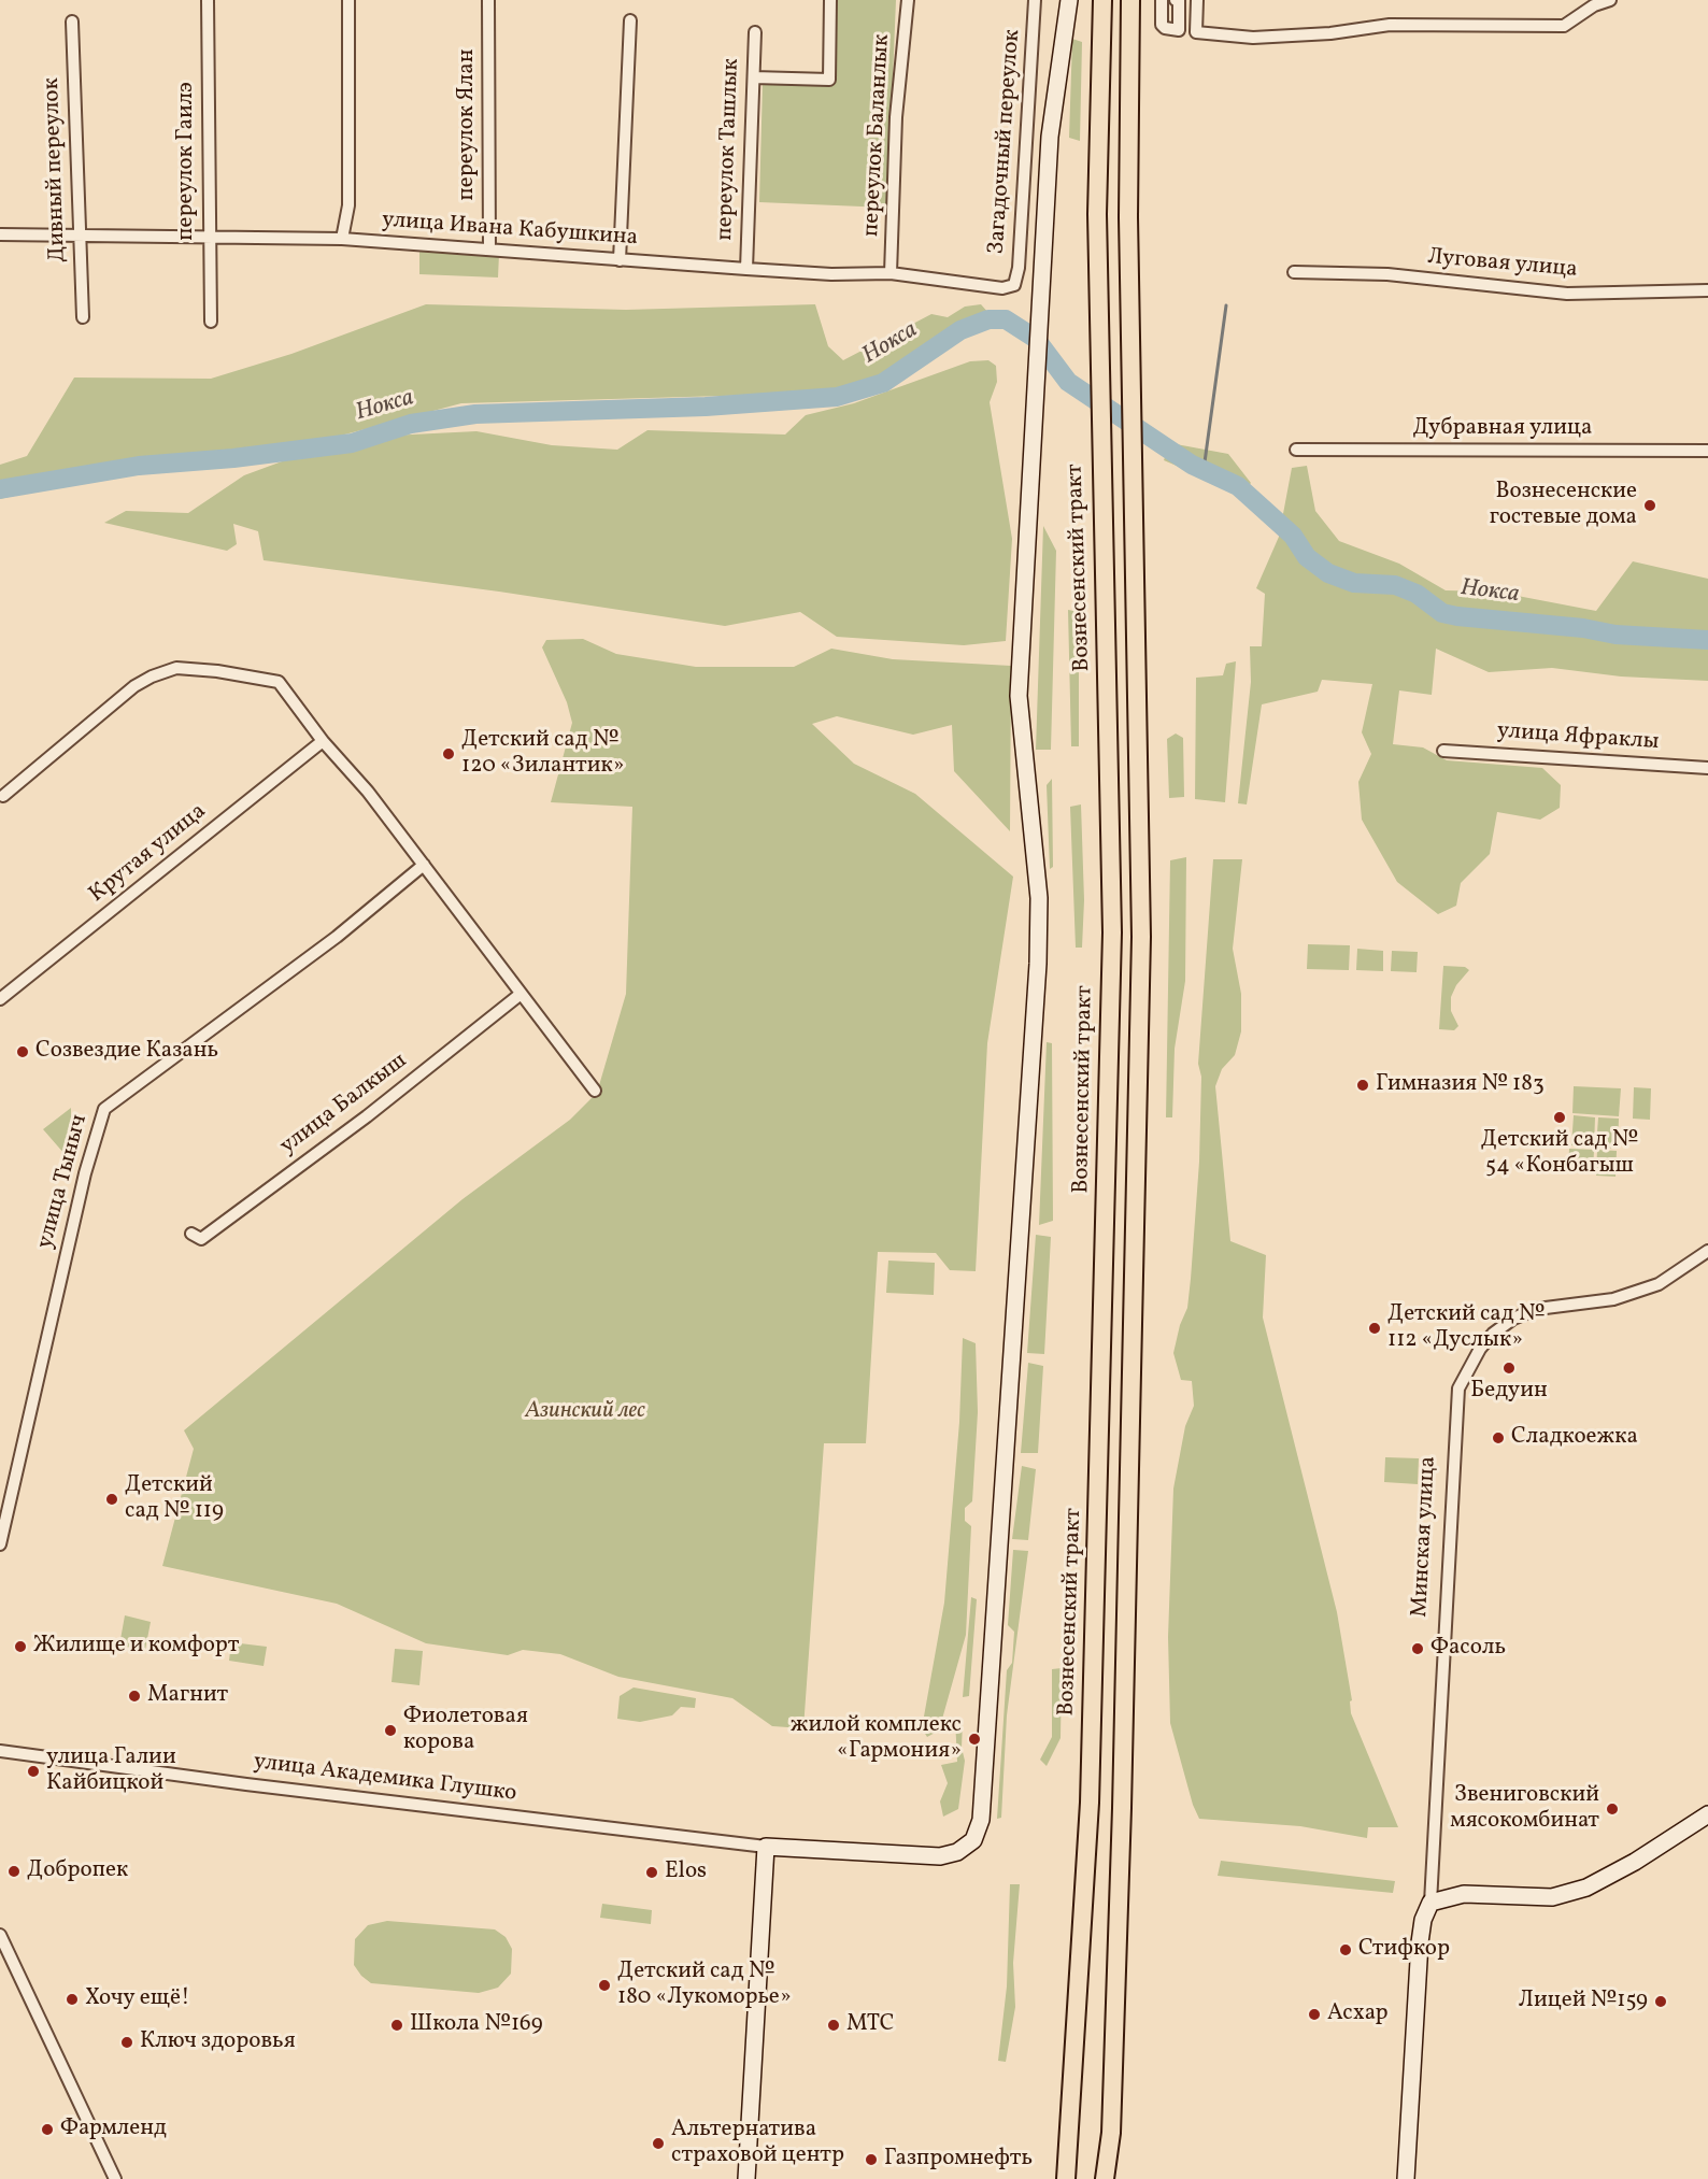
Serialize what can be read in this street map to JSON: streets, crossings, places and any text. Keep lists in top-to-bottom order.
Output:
{
  "streets": {
    "main road": ["Вознесенский тракт"],
    "street": [
      "переулок Ялан",
      "переулок Баланлык",
      "Загадочный переулок",
      "переулок Ташлык",
      "переулок Гаилэ",
      "Дивный переулок",
      "улица Ивана Кабушкина",
      "Луговая улица",
      "Дубравная улица",
      "улица Яфраклы",
      "Крутая улица",
      "улица Балкыш",
      "улица Тыныч",
      "Минская улица",
      "улица Академика Глушко"
    ]
  },
  "crossings": [
    ["переулок Ялан", "улица Ивана Кабушкина"],
    ["переулок Баланлык", "улица Ивана Кабушкина"],
    ["Загадочный переулок", "улица Ивана Кабушкина"],
    ["переулок Ташлык", "улица Ивана Кабушкина"],
    ["переулок Гаилэ", "улица Ивана Кабушкина"],
    ["Дивный переулок", "улица Ивана Кабушкина"]
  ],
  "water": ["Нокса"],
  "parks": ["Азинский лес"],
  "places": [
    "Вознесенские гостевые дома",
    "Детский сад № 120 «Зилантик»",
    "Созвездие Казань",
    "Гимназия № 183",
    "Детский сад № 54 «Конбагыш",
    "Детский сад № 112 «Дуслык»",
    "Бедуин",
    "Сладкоежка",
    "Детский сад № 119",
    "Жилище и комфорт",
    "Фасоль",
    "Магнит",
    "Фиолетовая корова",
    "жилой комплекс «Гармония»",
    "улица Галии Кайбицкой",
    "Звениговский мясокомбинат",
    "Добропек",
    "Elos",
    "Стифкор",
    "Детский сад № 180 «Лукоморье»",
    "Хочу ещё!",
    "Лицей №159",
    "Асхар",
    "Школа №169",
    "МТС",
    "Ключ здоровья",
    "Фармленд",
    "Альтернатива страховой центр",
    "Газпромнефть"
  ]
}
